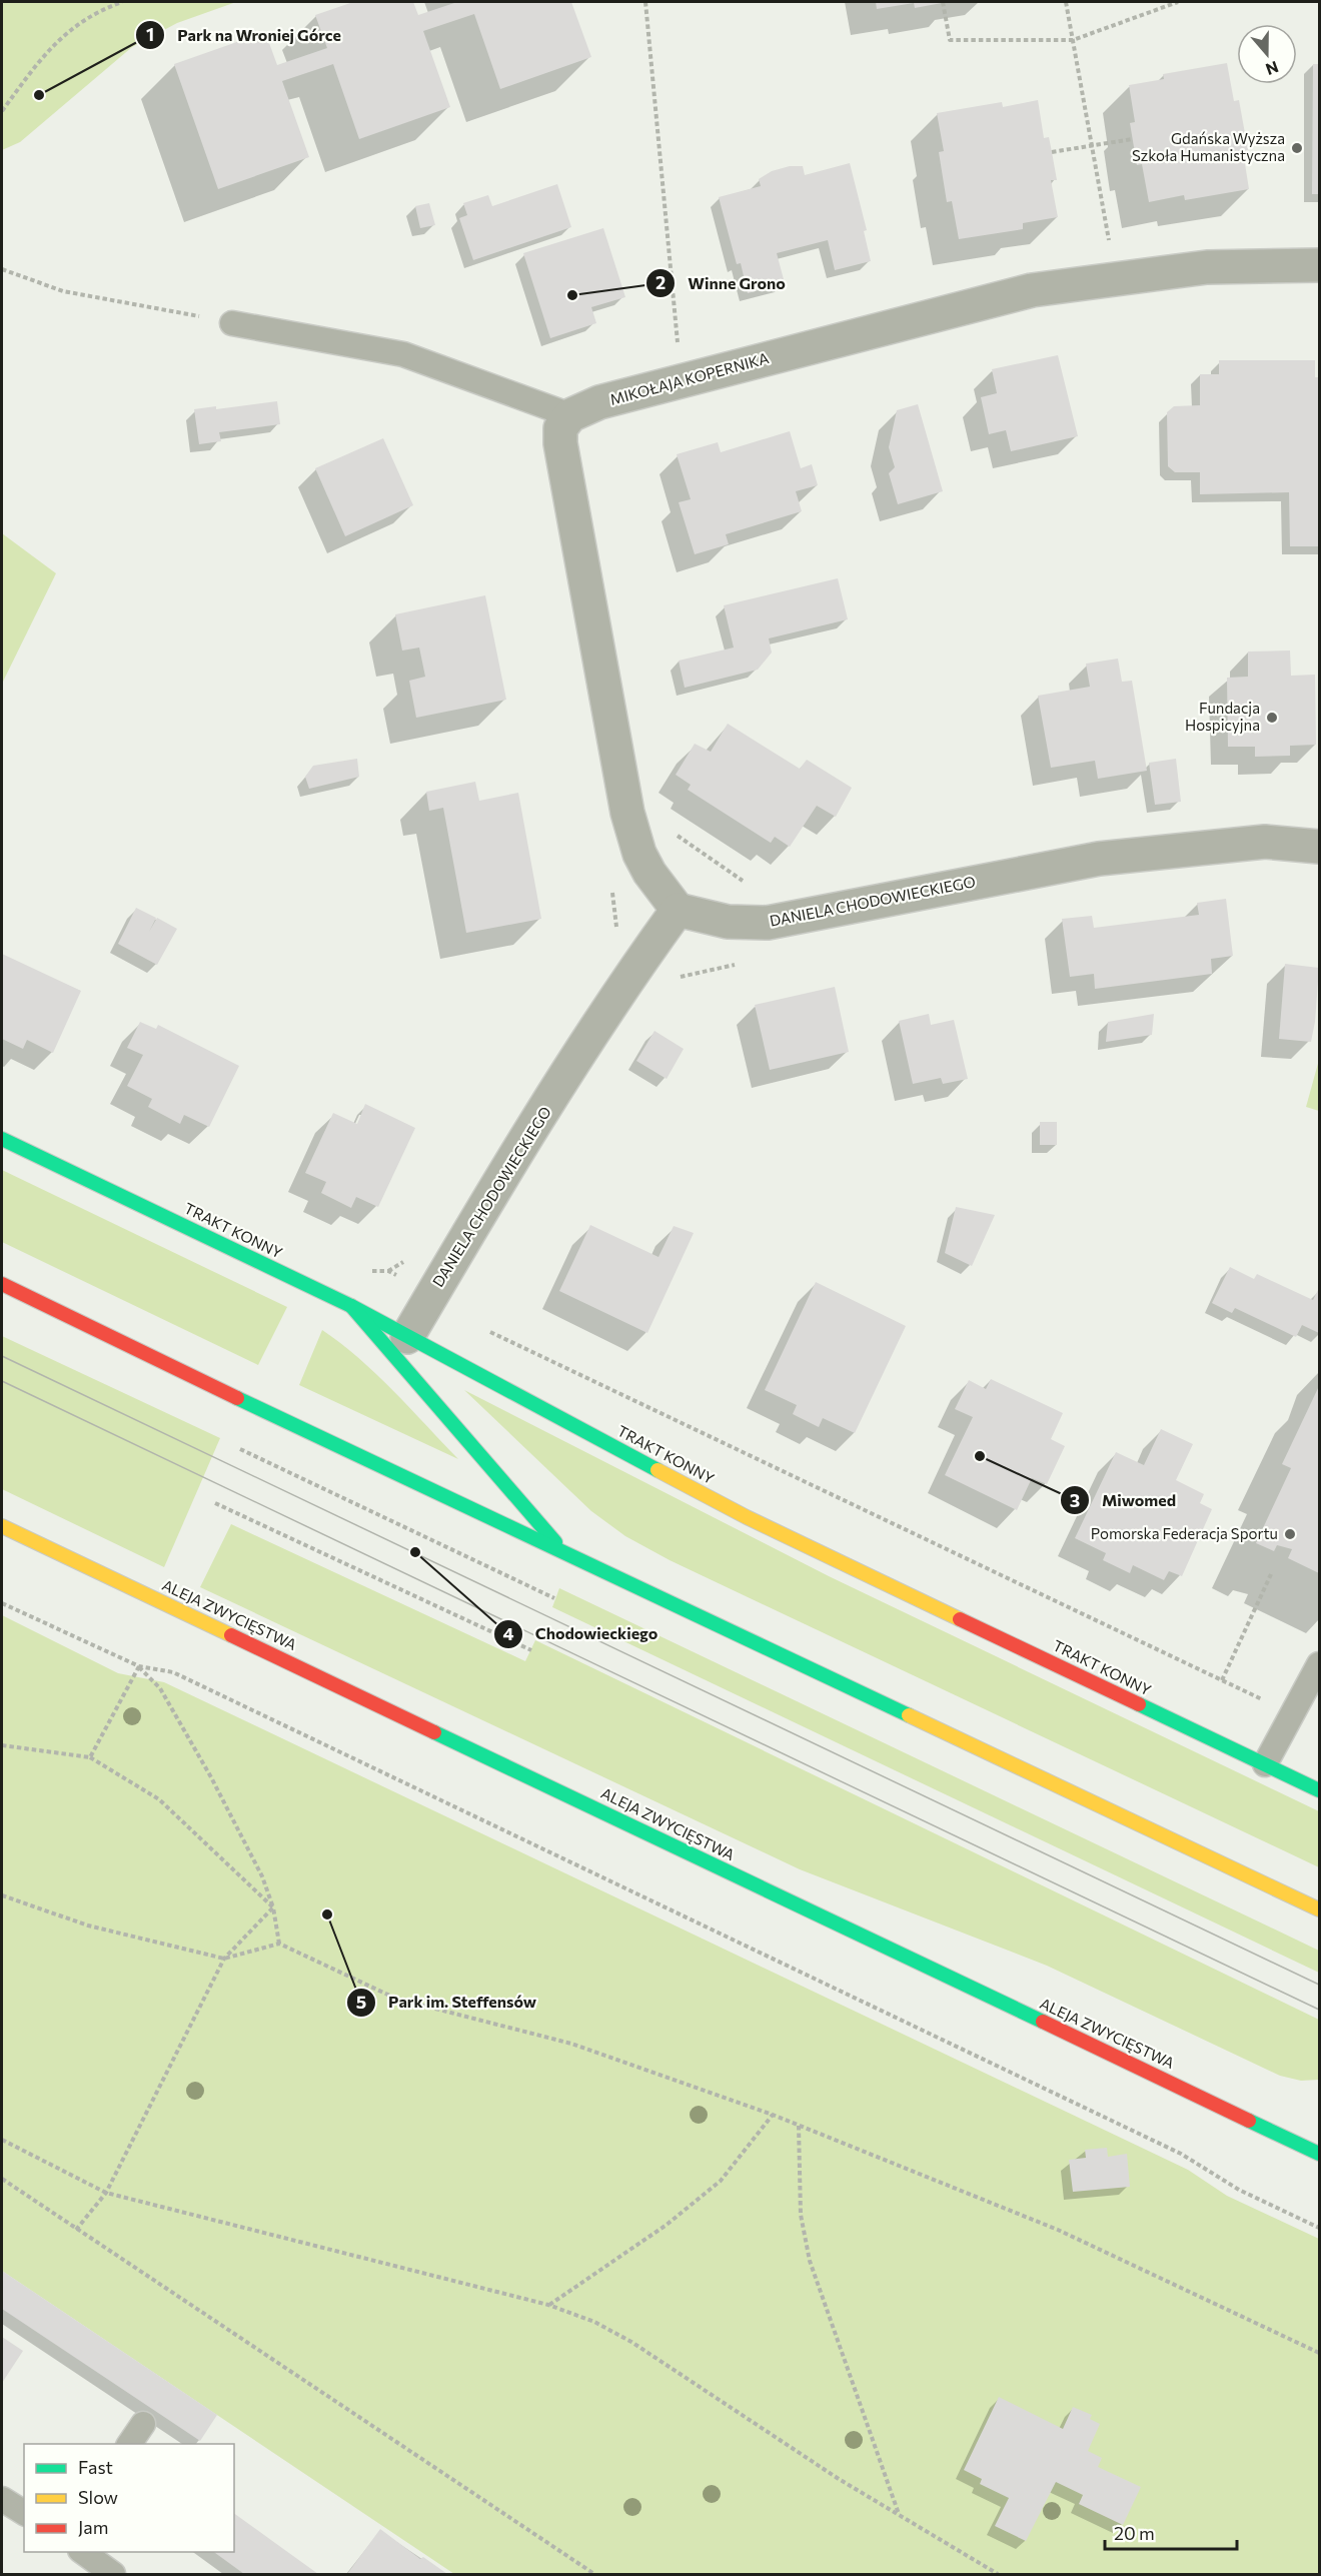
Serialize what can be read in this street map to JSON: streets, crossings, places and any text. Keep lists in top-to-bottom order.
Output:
{
  "streets": {
    "main road": ["TRAKT KONNY", "ALEJA ZWYCIĘSTWA"],
    "street": ["MIKOŁAJA KOPERNIKA", "DANIELA CHODOWIECKIEGO"]
  },
  "crossings": [
    ["DANIELA CHODOWIECKIEGO", "TRAKT KONNY"]
  ],
  "places": [
    "Park na Wroniej Górce",
    "Gdańska Wyższa Szkoła Humanistyczna",
    "Winne Grono",
    "Fundacja Hospicyjna",
    "Miwomed",
    "Pomorska Federacja Sportu",
    "Chodowieckiego",
    "Park im. Steffensów"
  ],
  "legend": ["Fast", "Slow", "Jam"],
  "scale_bar": "20 m",
  "north": "bottom"
}
